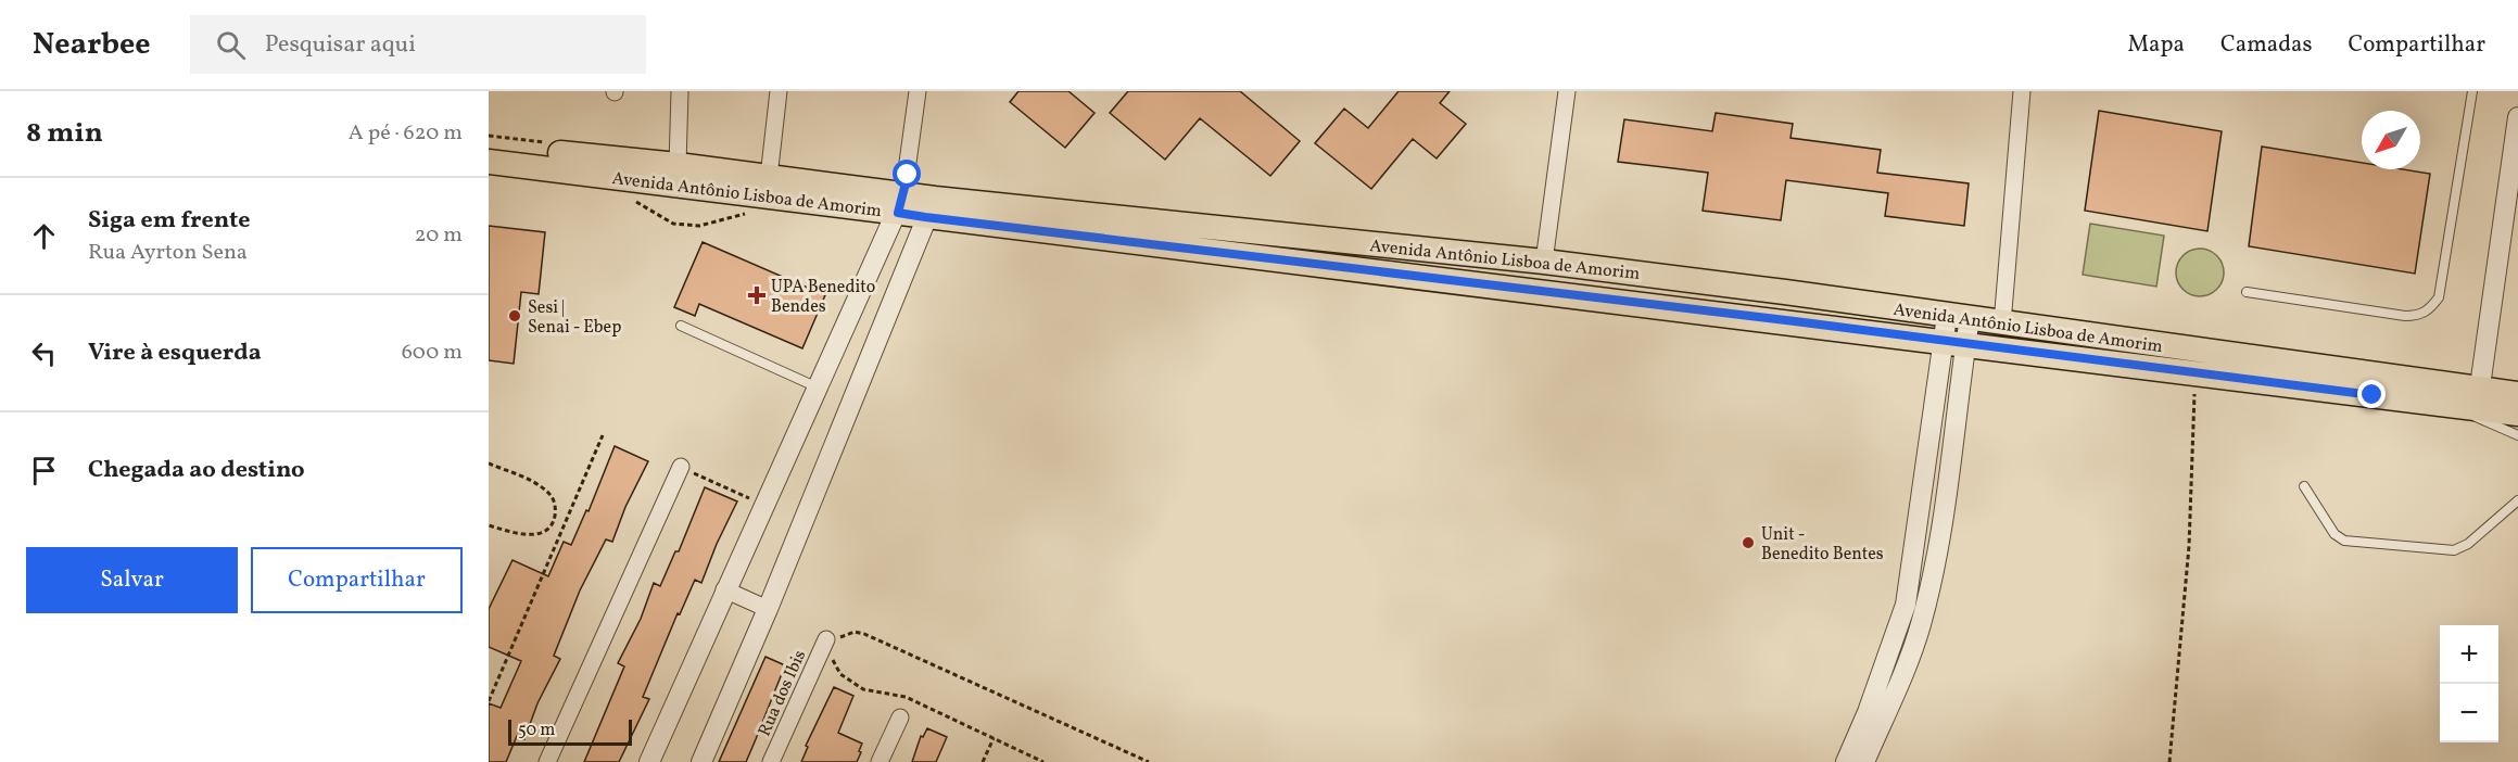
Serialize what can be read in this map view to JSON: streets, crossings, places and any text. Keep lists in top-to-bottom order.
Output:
{
  "streets": {
    "main road": ["Avenida Antônio Lisboa de Amorim"],
    "street": ["Rua dos Ibis"]
  },
  "places": {
    "health": ["UPA Benedito Bendes"],
    "other": ["Sesi | Senai - Ebep", "Unit - Benedito Bentes"]
  },
  "scale_bar": "50 m",
  "north": "bottom left",
  "page": {
    "header": "Nearbee",
    "search": "Pesquisar aqui",
    "nav": ["Mapa", "Camadas", "Compartilhar"],
    "heading": ["8 min", "A pé · 620 m"],
    "list": [
      ["Siga em frente", "Rua Ayrton Sena", "20 m"],
      ["Vire à esquerda", "600 m"],
      "Chegada ao destino"
    ],
    "buttons": ["Salvar", "Compartilhar"],
    "map_buttons": ["+", "−"],
    "scale": "50 m"
  }
}
